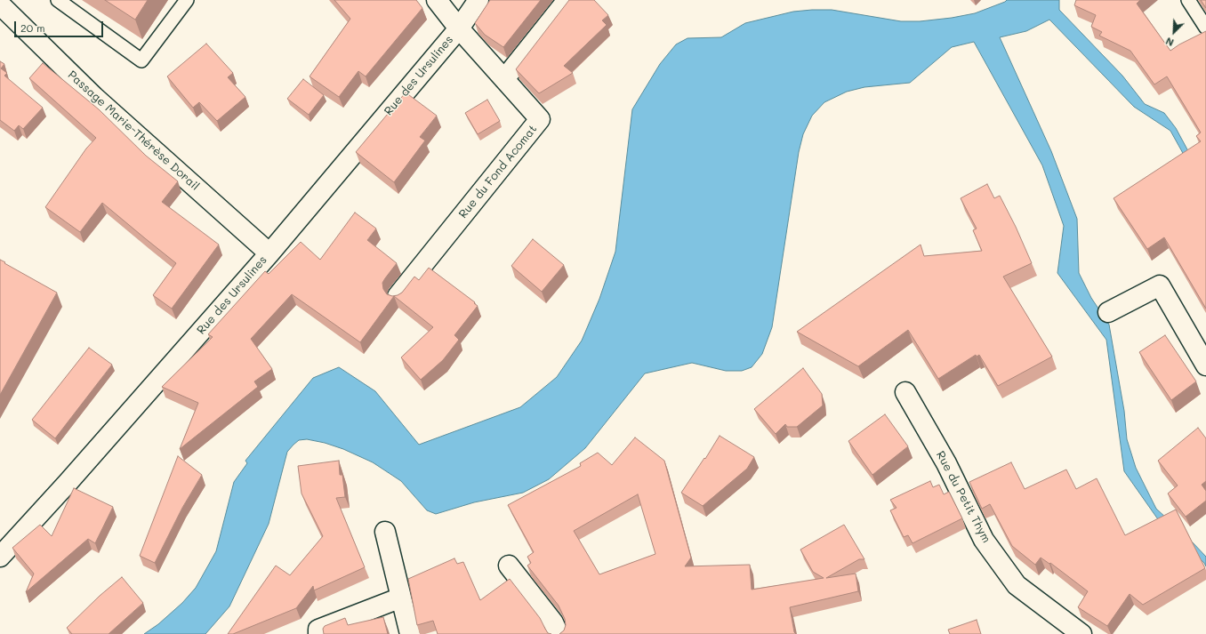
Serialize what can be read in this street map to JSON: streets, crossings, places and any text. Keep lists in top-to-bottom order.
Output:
{
  "streets": {
    "street": [
      "Rue des Ursulines",
      "Passage Marie-Thérèse Dorail",
      "Rue du Fond Acomat",
      "Rue du Petit Thym"
    ]
  },
  "crossings": [
    ["Rue des Ursulines", "Passage Marie-Thérèse Dorail"],
    ["Rue des Ursulines", "Rue du Fond Acomat"]
  ],
  "scale_bar": "20 m",
  "north": "bottom left"
}
